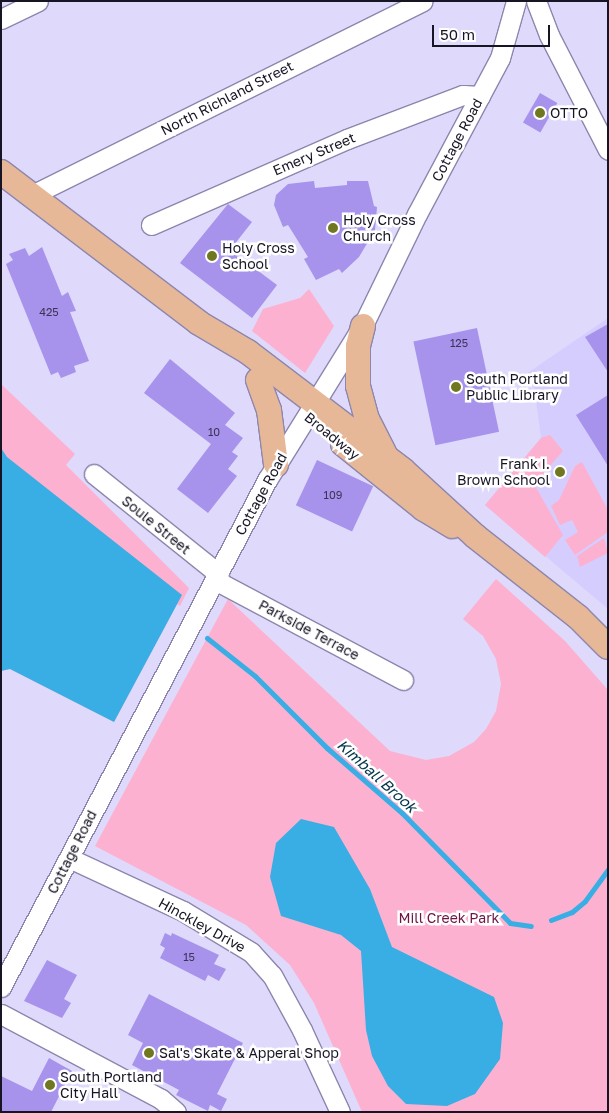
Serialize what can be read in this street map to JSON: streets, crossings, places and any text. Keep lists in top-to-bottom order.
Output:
{
  "streets": {
    "main road": ["Broadway"],
    "street": [
      "North Richland Street",
      "Cottage Road",
      "Emery Street",
      "Soule Street",
      "Parkside Terrace",
      "Hinckley Drive"
    ]
  },
  "crossings": [
    ["North Richland Street", "Broadway"],
    ["Cottage Road", "Emery Street"],
    ["Cottage Road", "Broadway"],
    ["Cottage Road", "Soule Street"],
    ["Cottage Road", "Parkside Terrace"],
    ["Cottage Road", "Hinckley Drive"],
    ["Soule Street", "Parkside Terrace"]
  ],
  "water": ["Kimball Brook"],
  "parks": ["Mill Creek Park"],
  "places": [
    "OTTO",
    "Holy Cross Church",
    "Holy Cross School",
    "South Portland Public Library",
    "Frank I. Brown School",
    "Sal's Skate & Apperal Shop",
    "South Portland City Hall"
  ],
  "house_numbers": [
    "425",
    "125",
    "10",
    "109",
    "15"
  ],
  "scale_bar": "50 m"
}
